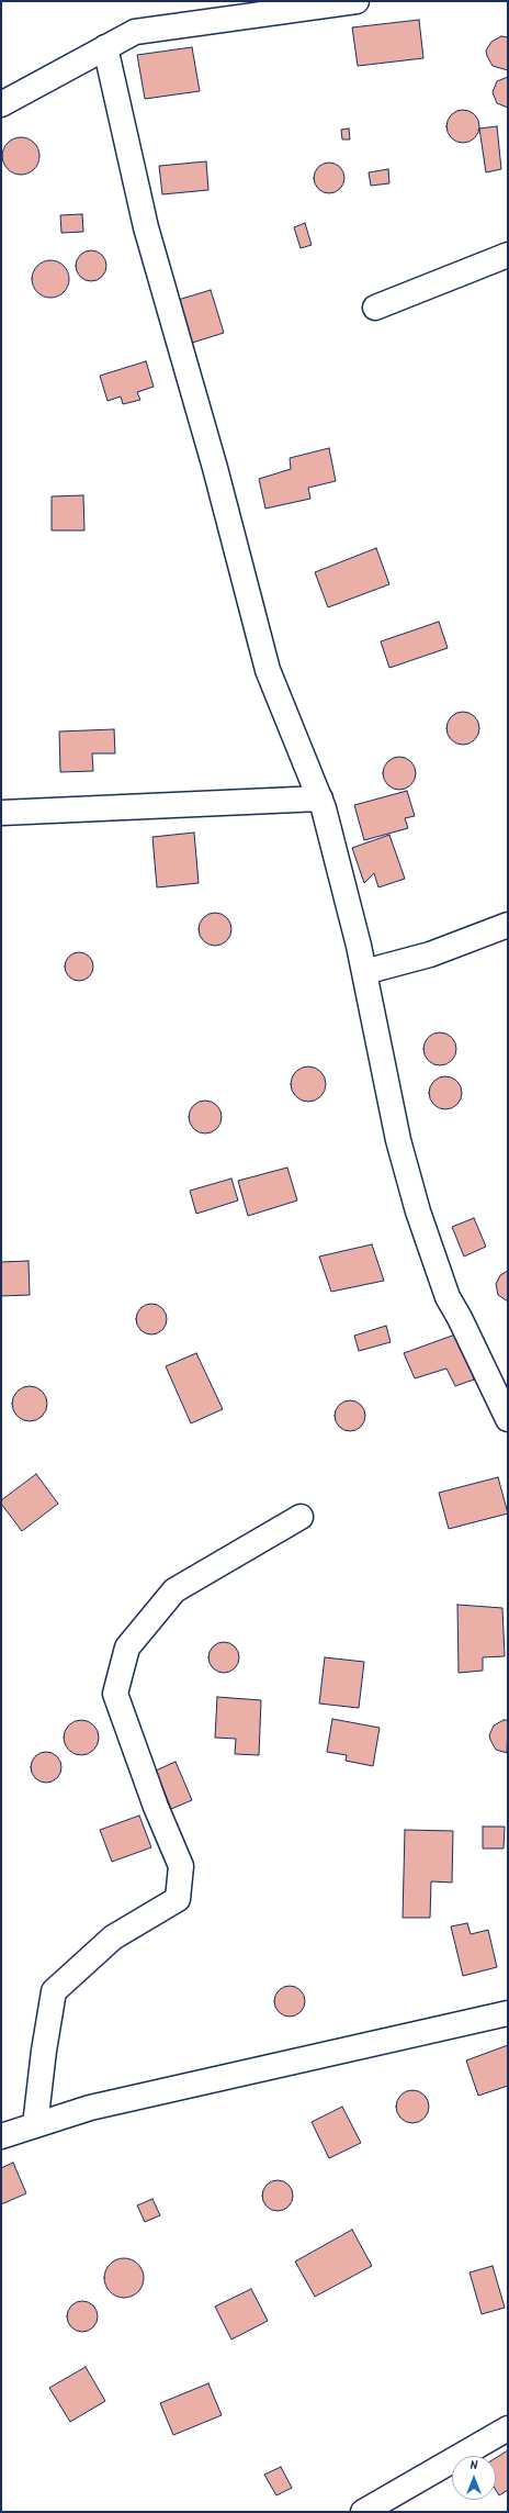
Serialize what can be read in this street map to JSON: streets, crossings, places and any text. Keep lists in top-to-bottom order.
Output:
{
  "north": "top"
}
